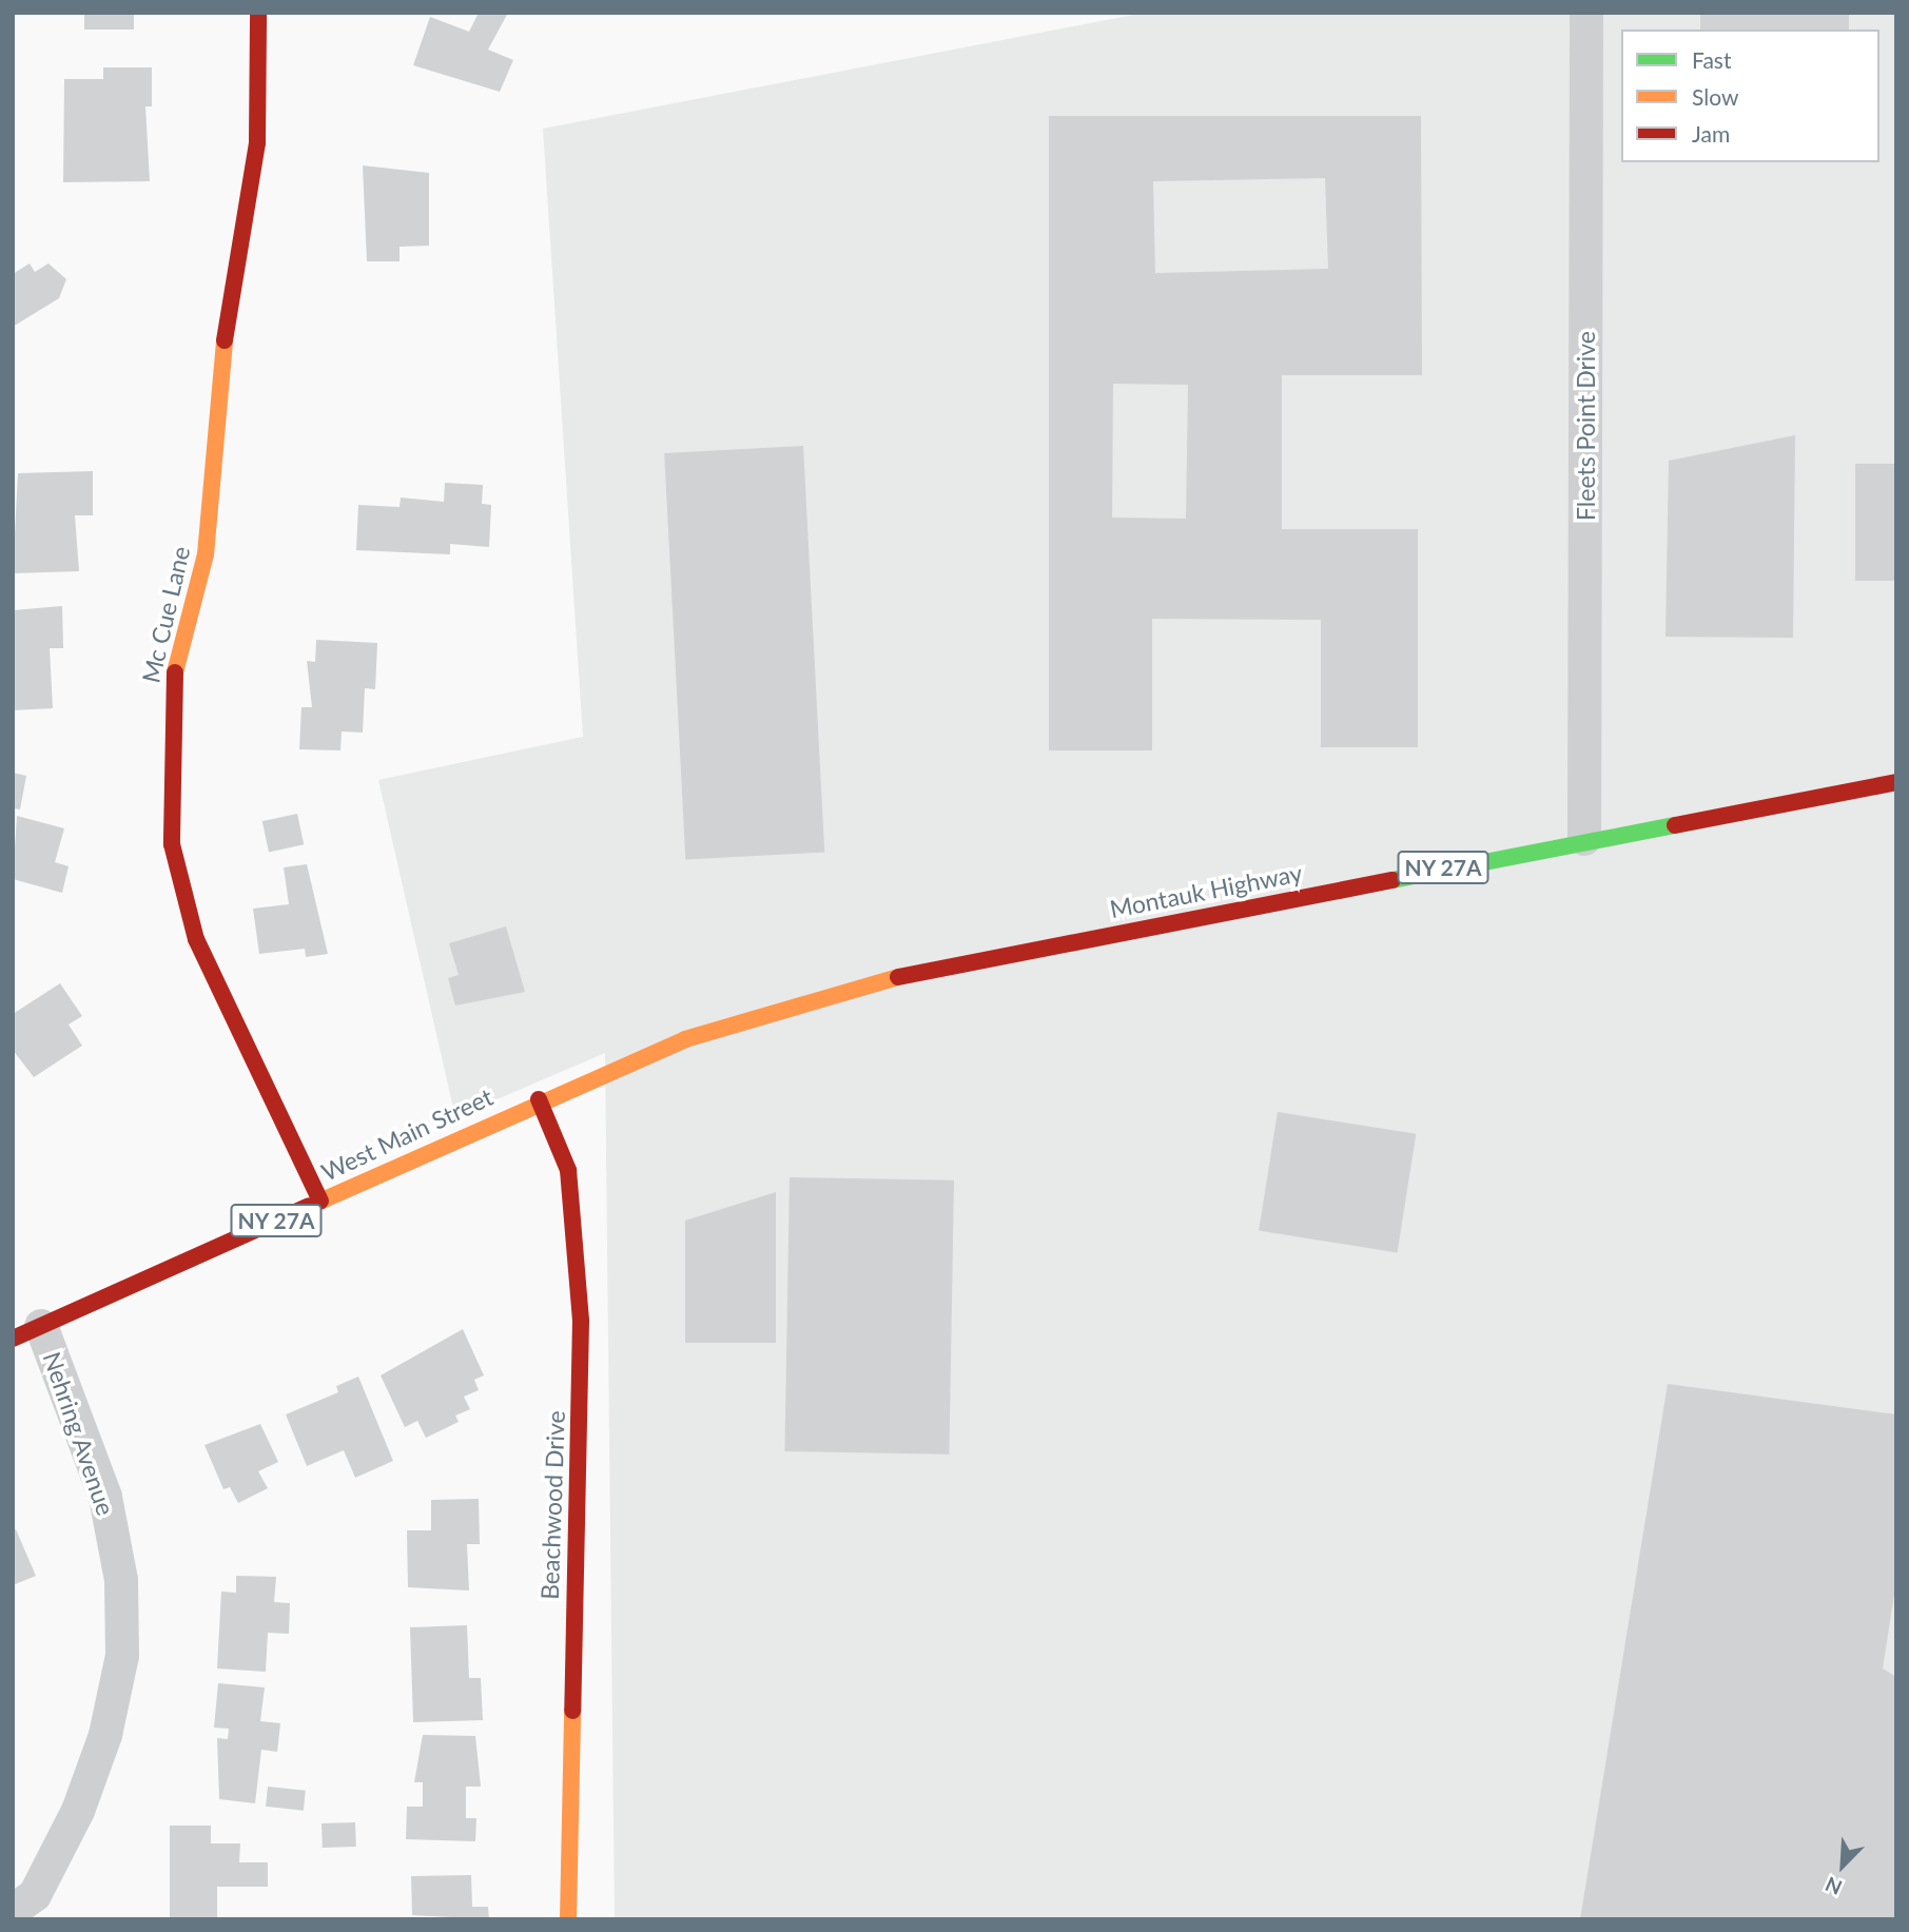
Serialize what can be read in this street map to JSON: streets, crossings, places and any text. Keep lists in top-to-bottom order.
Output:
{
  "streets": {
    "street": [
      "Fleets Point Drive",
      "Mc Cue Lane",
      "NY 27A",
      "Montauk Highway",
      "West Main Street",
      "Nehring Avenue",
      "Beachwood Drive"
    ]
  },
  "crossings": [
    ["Fleets Point Drive", "Montauk Highway"],
    ["Mc Cue Lane", "West Main Street"],
    ["Montauk Highway", "West Main Street"],
    ["Montauk Highway", "Beachwood Drive"],
    ["West Main Street", "Nehring Avenue"],
    ["West Main Street", "Beachwood Drive"]
  ],
  "legend": ["Fast", "Slow", "Jam"],
  "north": "bottom left"
}
